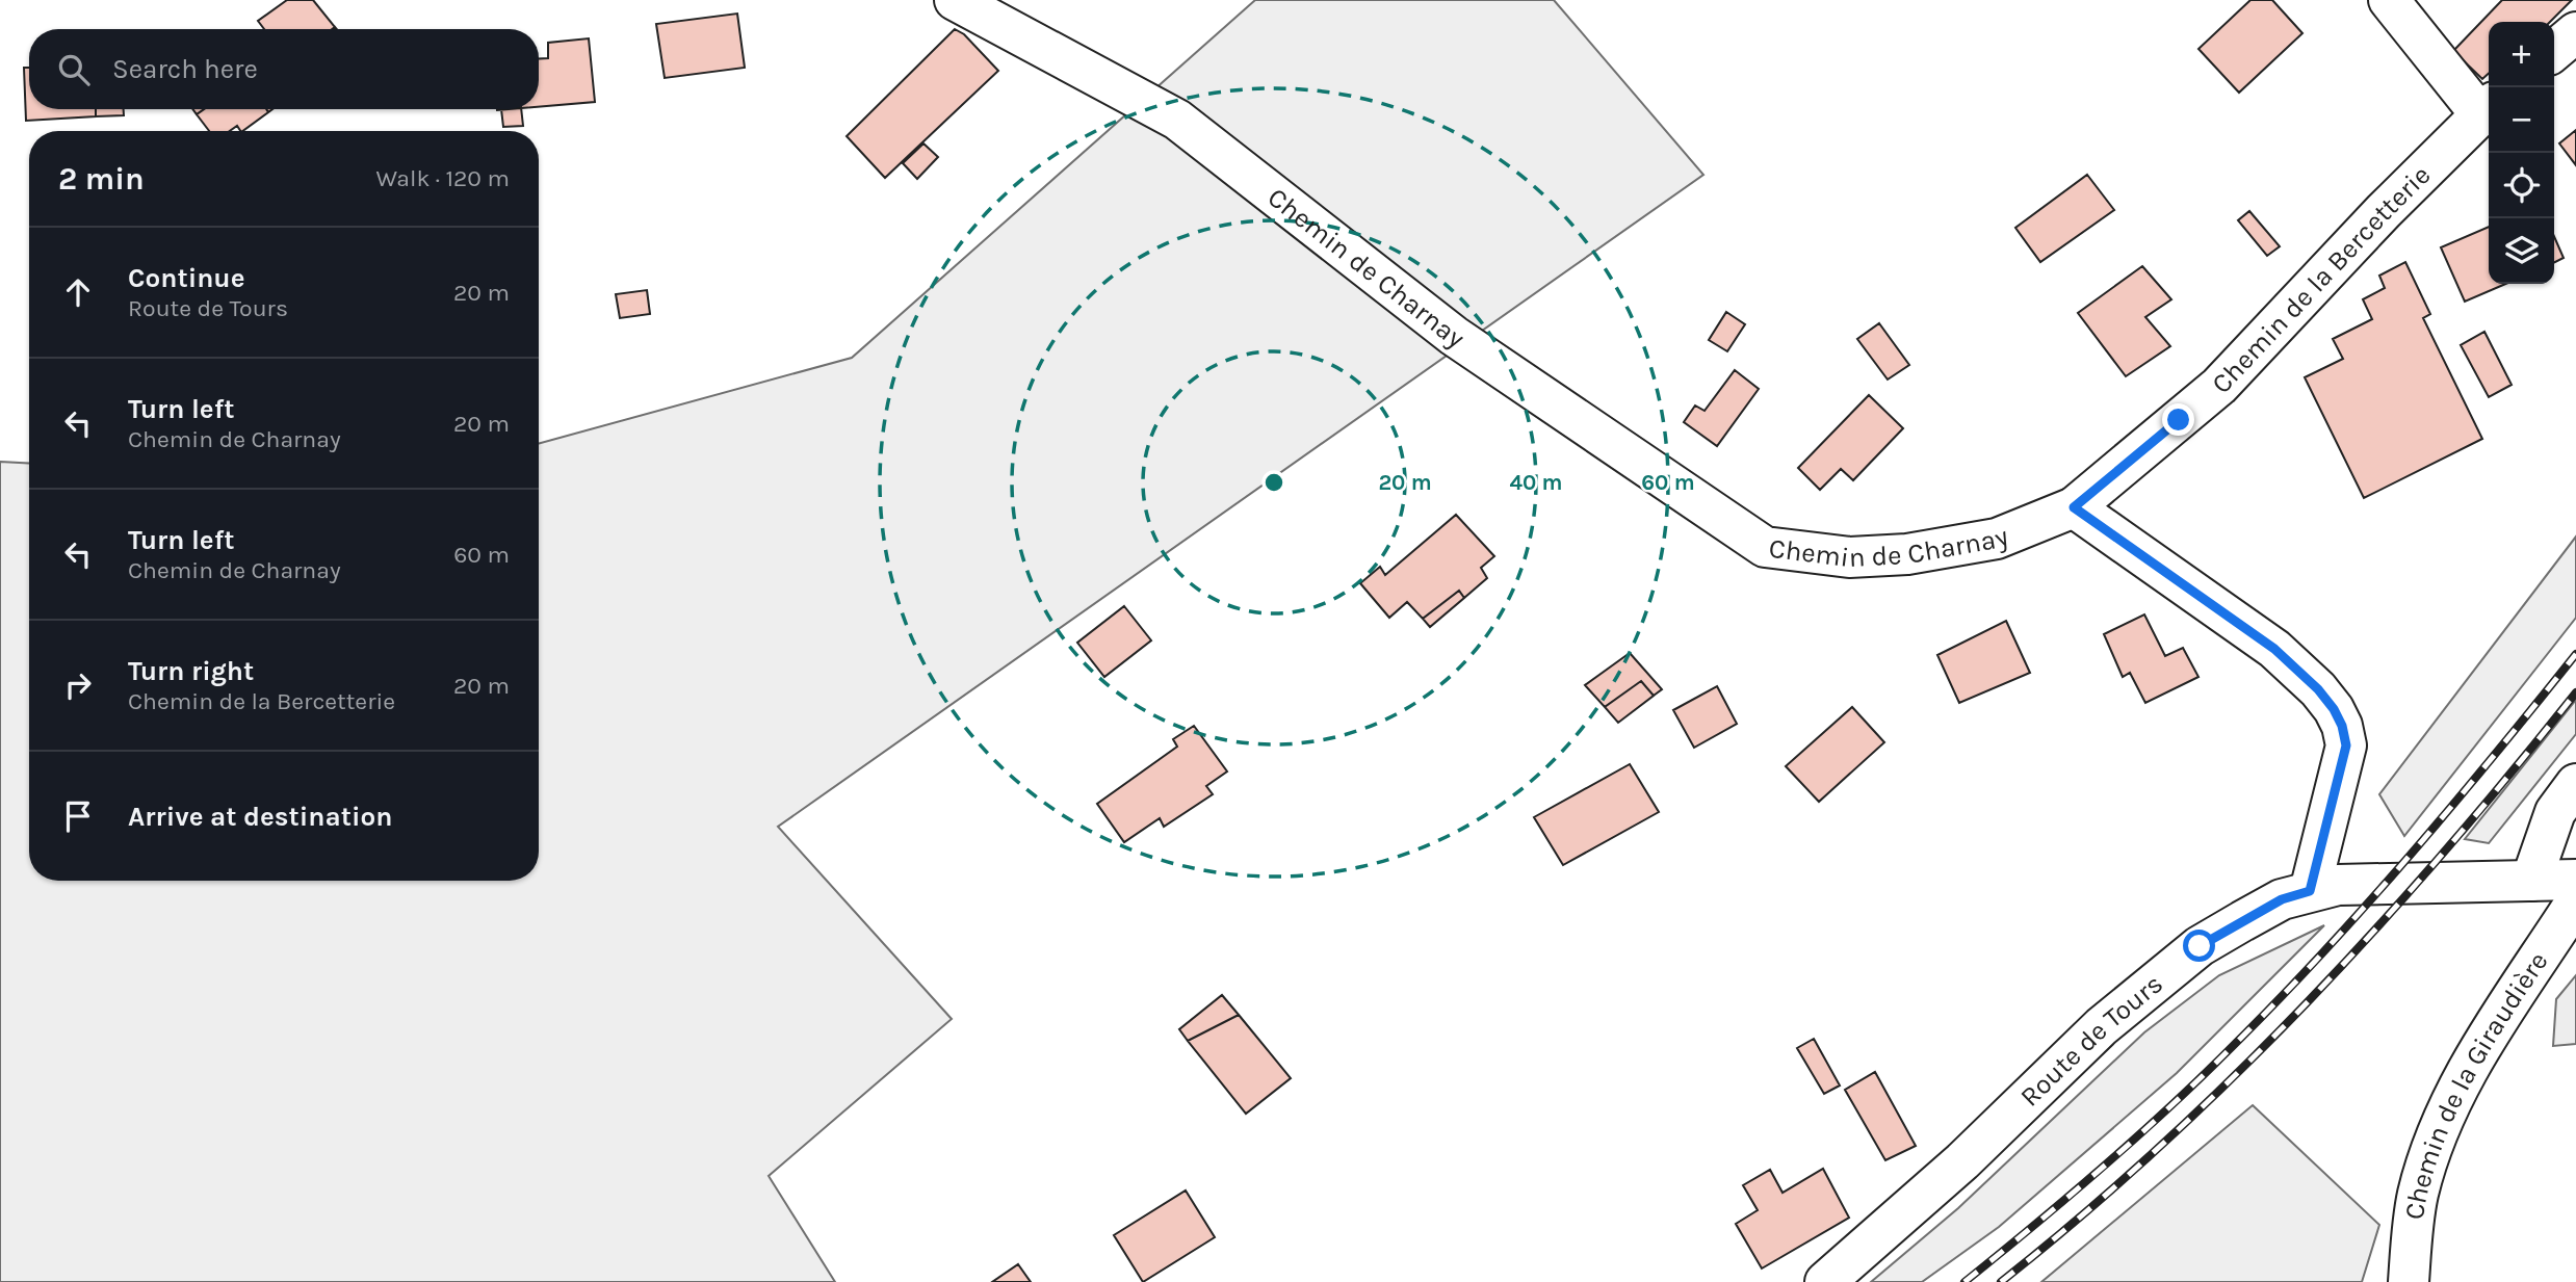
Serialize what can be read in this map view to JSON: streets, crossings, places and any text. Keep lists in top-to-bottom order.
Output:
{
  "streets": {
    "street": [
      "Chemin de Charnay",
      "Chemin de la Bercetterie",
      "Route de Tours",
      "Chemin de la Giraudière"
    ]
  },
  "crossings": [
    ["Chemin de Charnay", "Chemin de la Bercetterie"]
  ],
  "page": {
    "map_buttons": ["+", "−"],
    "search": "Search here",
    "heading": ["2 min", "Walk · 120 m"],
    "list": [
      ["Continue", "Route de Tours", "20 m"],
      ["Turn left", "Chemin de Charnay", "20 m"],
      ["Turn left", "Chemin de Charnay", "60 m"],
      ["Turn right", "Chemin de la Bercetterie", "20 m"],
      "Arrive at destination"
    ]
  },
  "rings": ["20 m", "40 m", "60 m"]
}
